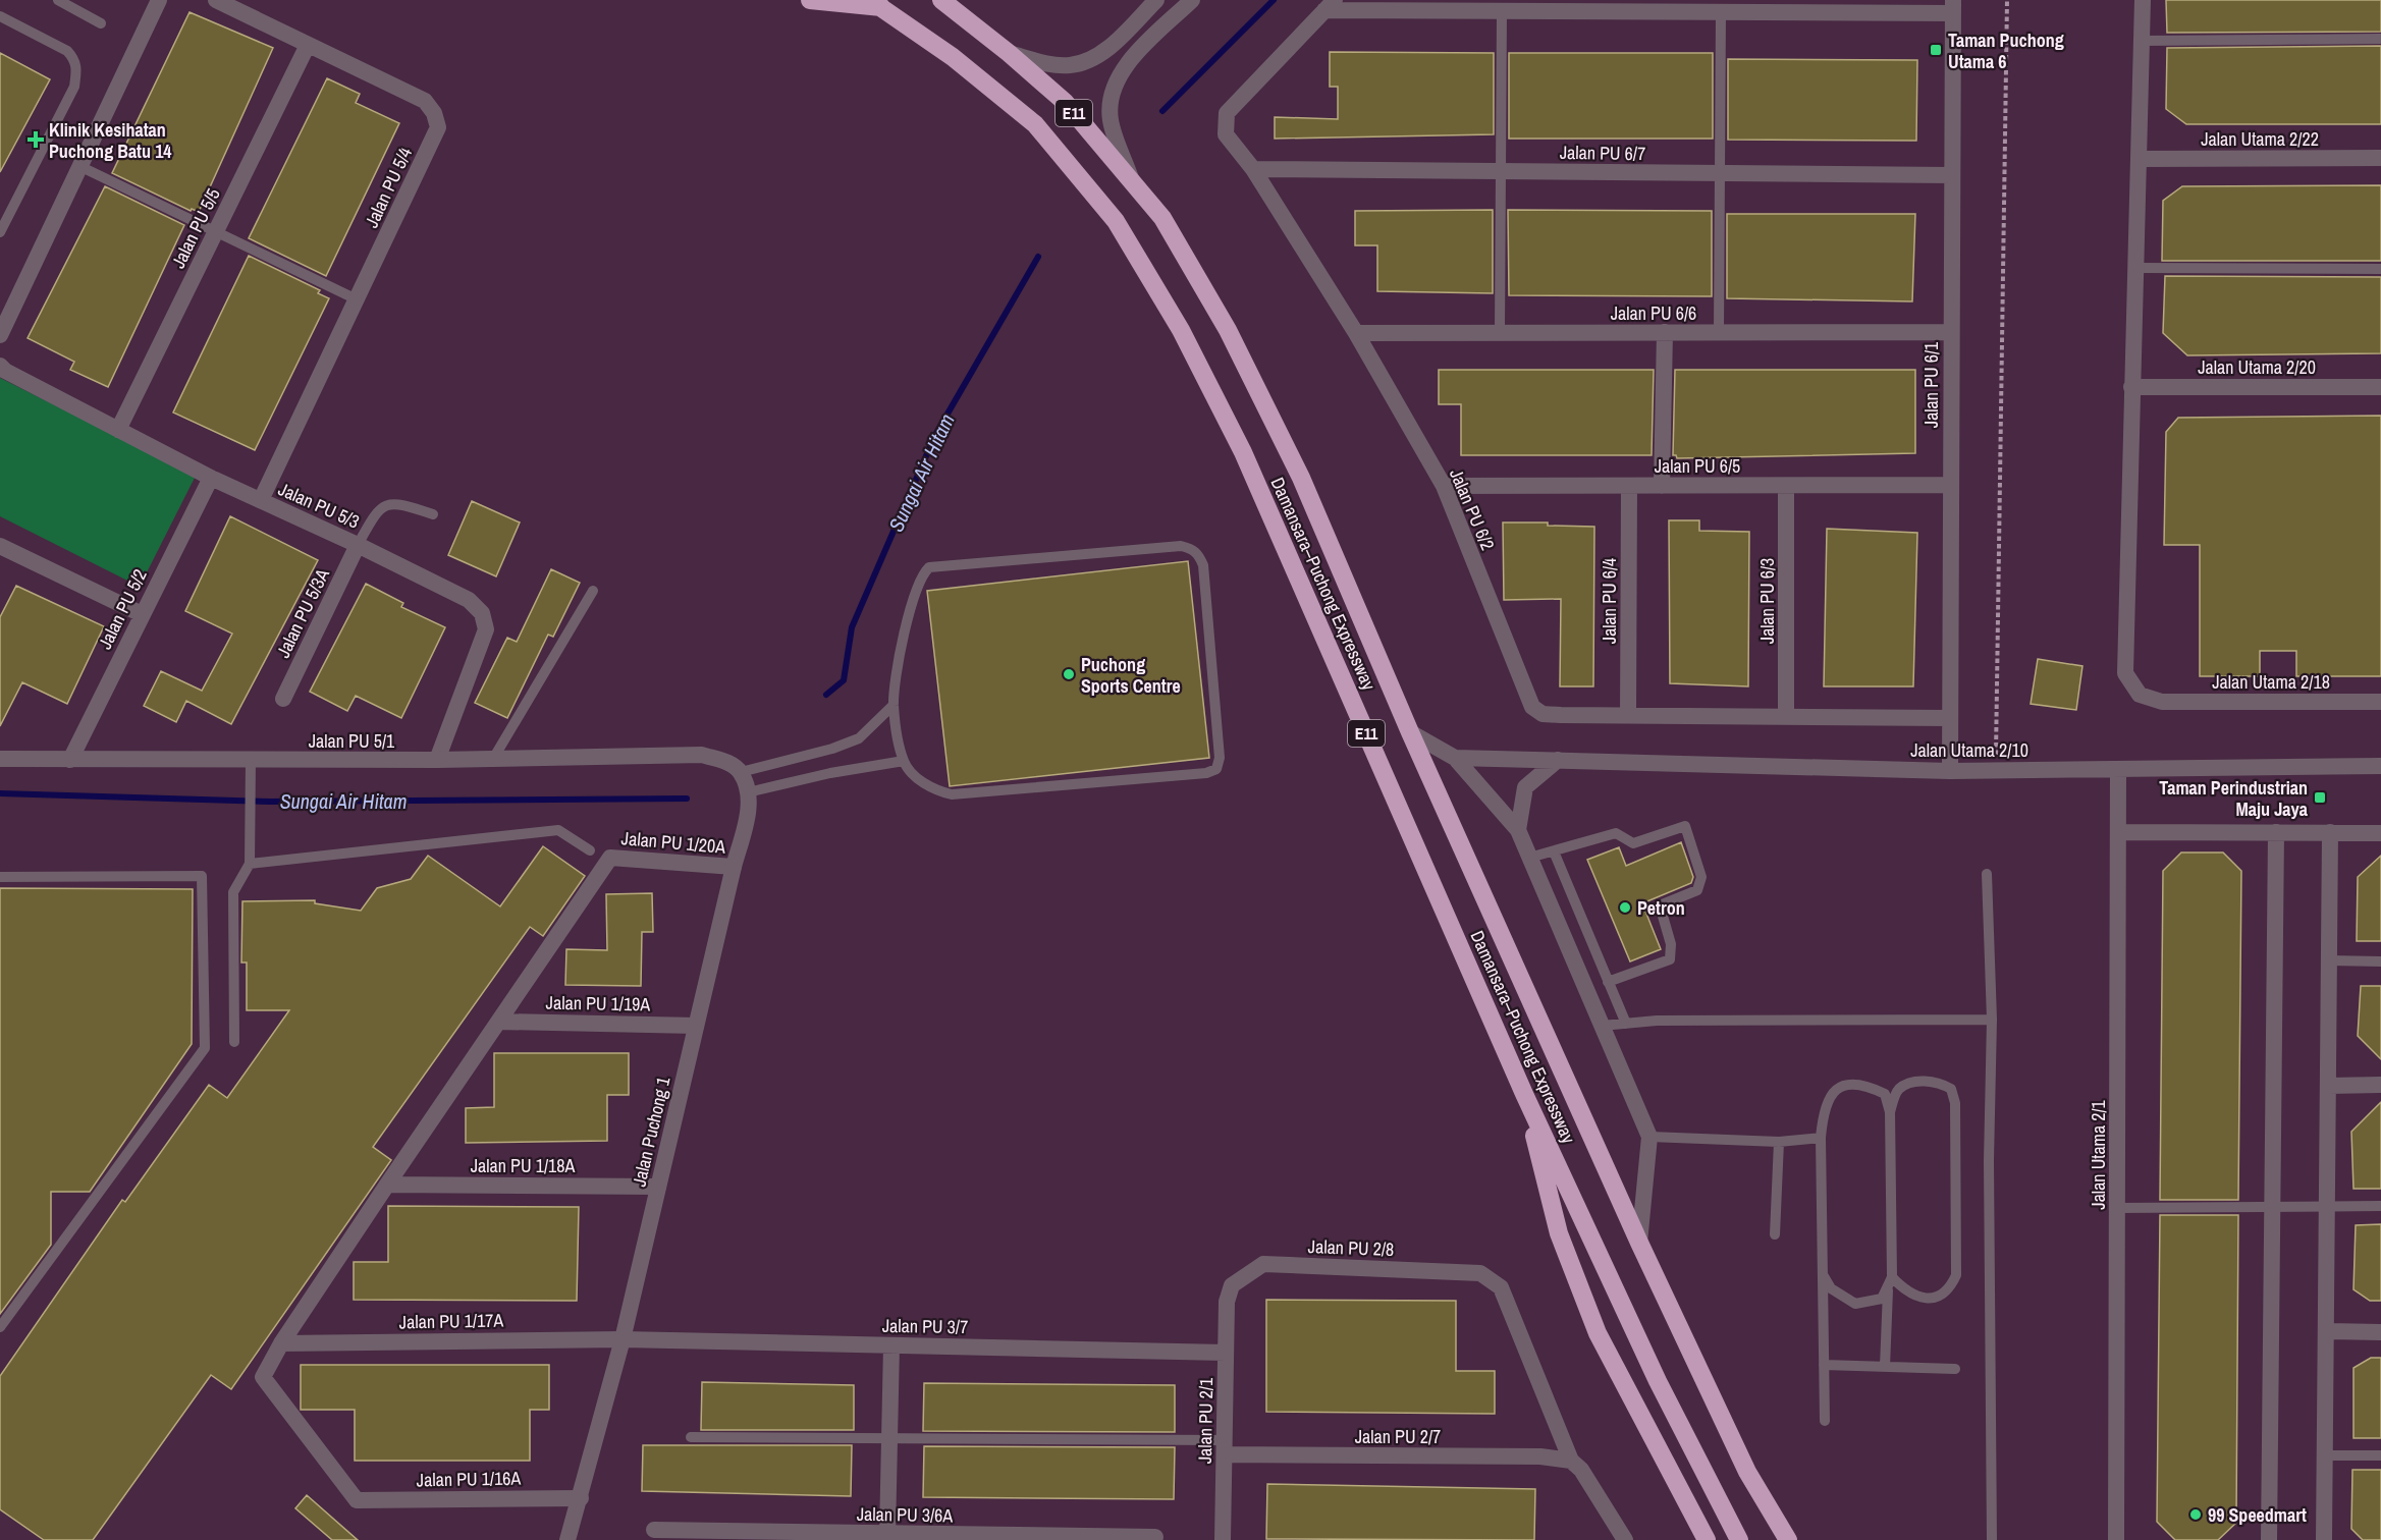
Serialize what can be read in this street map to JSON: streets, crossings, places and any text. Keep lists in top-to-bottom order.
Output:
{
  "streets": {
    "highway": ["E11", "Damansara–Puchong Expressway"],
    "street": [
      "Jalan Utama 2/22",
      "Jalan PU 6/7",
      "Jalan PU 5/4",
      "Jalan PU 5/5",
      "Jalan PU 6/6",
      "Jalan Utama 2/20",
      "Jalan PU 6/1",
      "Jalan PU 6/5",
      "Jalan PU 5/3",
      "Jalan PU 6/2",
      "Jalan PU 6/4",
      "Jalan PU 6/3",
      "Jalan PU 5/2",
      "Jalan PU 5/3A",
      "Jalan Utama 2/18",
      "Jalan PU 5/1",
      "Jalan Utama 2/10",
      "Jalan PU 1/20A",
      "Jalan PU 1/19A",
      "Jalan Puchong 1",
      "Jalan Utama 2/1",
      "Jalan PU 1/18A",
      "Jalan PU 2/8",
      "Jalan PU 1/17A",
      "Jalan PU 3/7",
      "Jalan PU 2/1",
      "Jalan PU 2/7",
      "Jalan PU 1/16A",
      "Jalan PU 3/6A"
    ]
  },
  "crossings": [
    ["Jalan PU 6/7", "Jalan PU 6/1"],
    ["Jalan PU 6/7", "Jalan PU 6/2"],
    ["Jalan PU 5/4", "Jalan PU 5/5"],
    ["Jalan PU 5/4", "Jalan PU 5/3"],
    ["Jalan PU 5/5", "Jalan PU 5/3"],
    ["Jalan PU 6/6", "Jalan PU 6/1"],
    ["Jalan PU 6/6", "Jalan PU 6/2"],
    ["Jalan Utama 2/20", "Jalan Utama 2/18"],
    ["Jalan PU 6/1", "Jalan PU 6/5"],
    ["Jalan PU 6/1", "Jalan PU 6/2"],
    ["Jalan PU 6/1", "Jalan Utama 2/10"],
    ["Jalan PU 6/5", "Jalan PU 6/2"],
    ["Jalan PU 6/5", "Jalan PU 6/4"],
    ["Jalan PU 6/5", "Jalan PU 6/3"],
    ["Jalan PU 5/3", "Jalan PU 5/2"],
    ["Jalan PU 5/3", "Jalan PU 5/3A"],
    ["Jalan PU 5/3", "Jalan PU 5/1"],
    ["Jalan PU 6/2", "Jalan PU 6/4"],
    ["Jalan PU 6/2", "Jalan PU 6/3"],
    ["Damansara–Puchong Expressway", "Jalan Utama 2/10"],
    ["Jalan PU 5/2", "Jalan PU 5/1"],
    ["Jalan PU 5/1", "Jalan Puchong 1"],
    ["Jalan Utama 2/10", "Jalan Utama 2/1"],
    ["Jalan PU 1/20A", "Jalan PU 1/19A"],
    ["Jalan PU 1/20A", "Jalan Puchong 1"],
    ["Jalan PU 1/19A", "Jalan Puchong 1"],
    ["Jalan Puchong 1", "Jalan PU 1/18A"],
    ["Jalan Puchong 1", "Jalan PU 1/17A"],
    ["Jalan Puchong 1", "Jalan PU 3/7"],
    ["Jalan Puchong 1", "Jalan PU 1/16A"],
    ["Jalan PU 2/8", "Jalan PU 2/1"],
    ["Jalan PU 2/8", "Jalan PU 2/7"],
    ["Jalan PU 1/17A", "Jalan PU 3/7"],
    ["Jalan PU 1/17A", "Jalan PU 1/16A"],
    ["Jalan PU 3/7", "Jalan PU 2/1"],
    ["Jalan PU 2/1", "Jalan PU 2/7"]
  ],
  "water": ["Sungai Air Hitam"],
  "places": {
    "transit": ["Taman Puchong Utama 6", "Taman Perindustrian Maju Jaya"],
    "health": ["Klinik Kesihatan Puchong Batu 14"],
    "other": ["Puchong Sports Centre", "Petron", "99 Speedmart"]
  }
}
